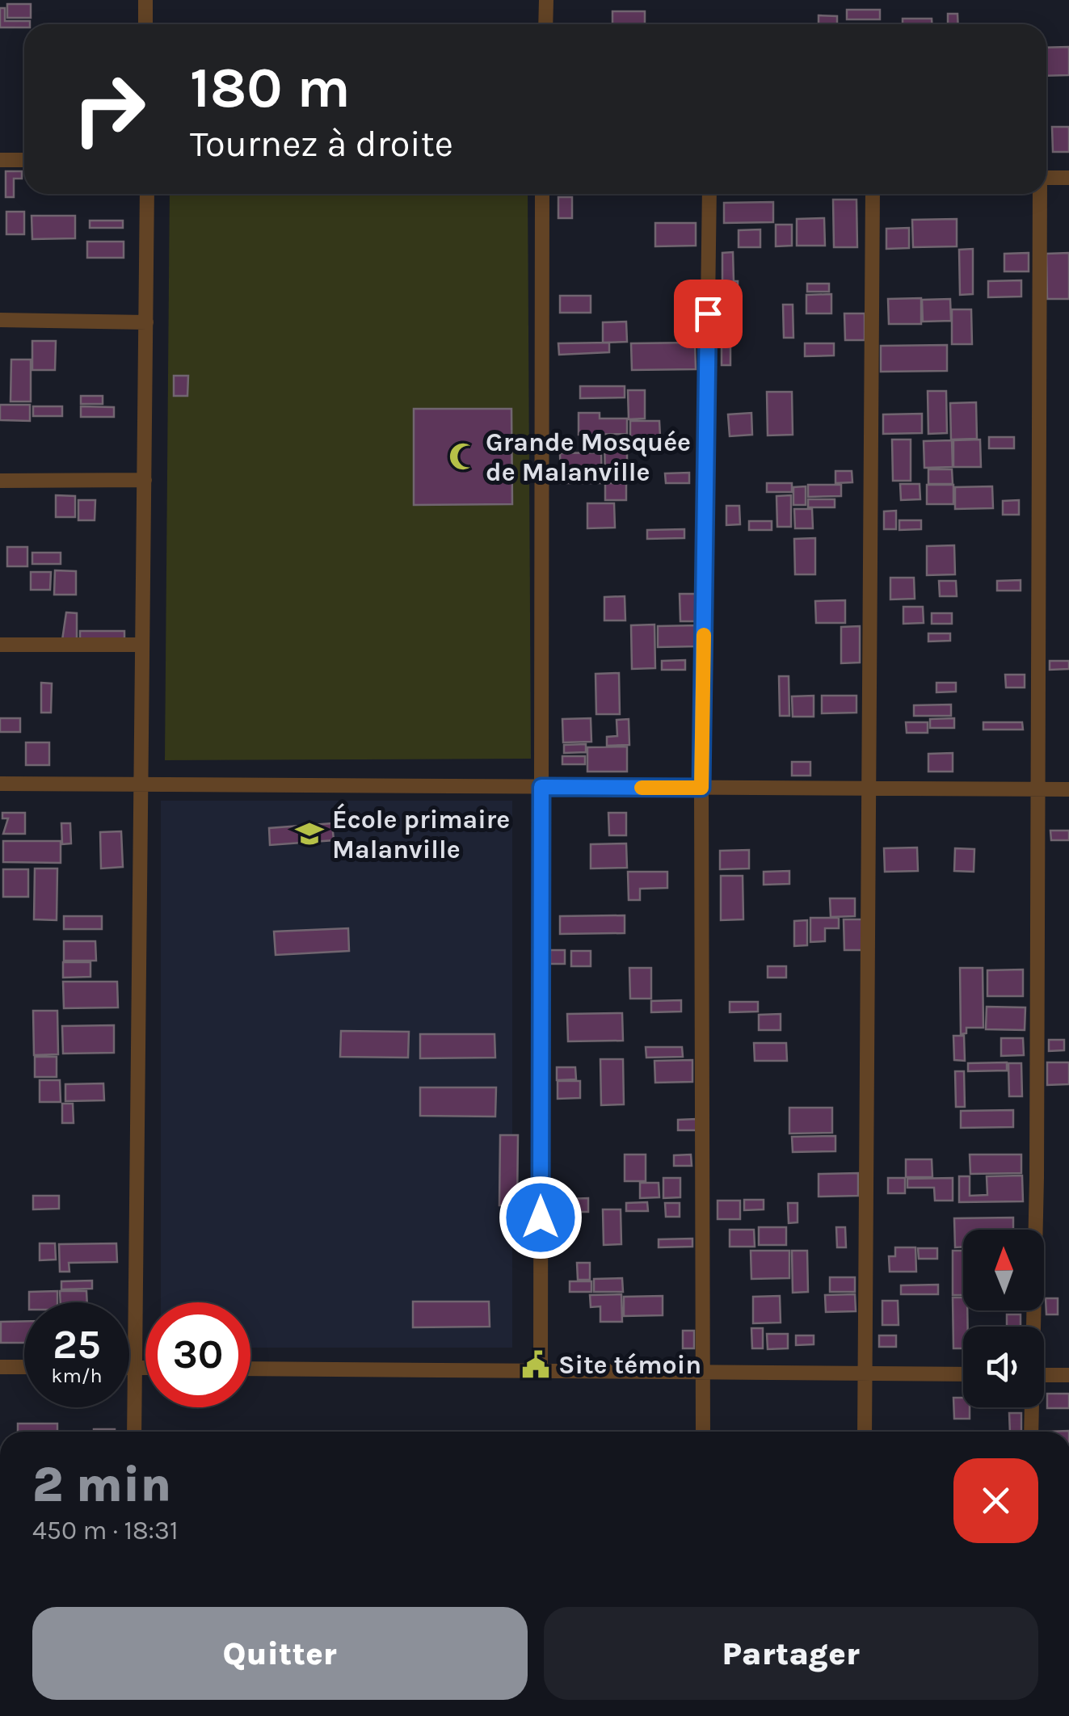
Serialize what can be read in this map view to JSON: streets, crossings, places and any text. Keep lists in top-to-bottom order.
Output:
{
  "places": {
    "mosque": ["Grande Mosquée de Malanville"],
    "school or university": ["École primaire Malanville"],
    "public building": ["Site témoin"]
  },
  "north": "top",
  "page": {
    "turn": ["180 m", "Tournez à droite"],
    "speed": "25 km/h",
    "limit": "30",
    "heading": ["2 min", "450 m · 18:31"],
    "buttons": ["Quitter", "Partager"]
  }
}
